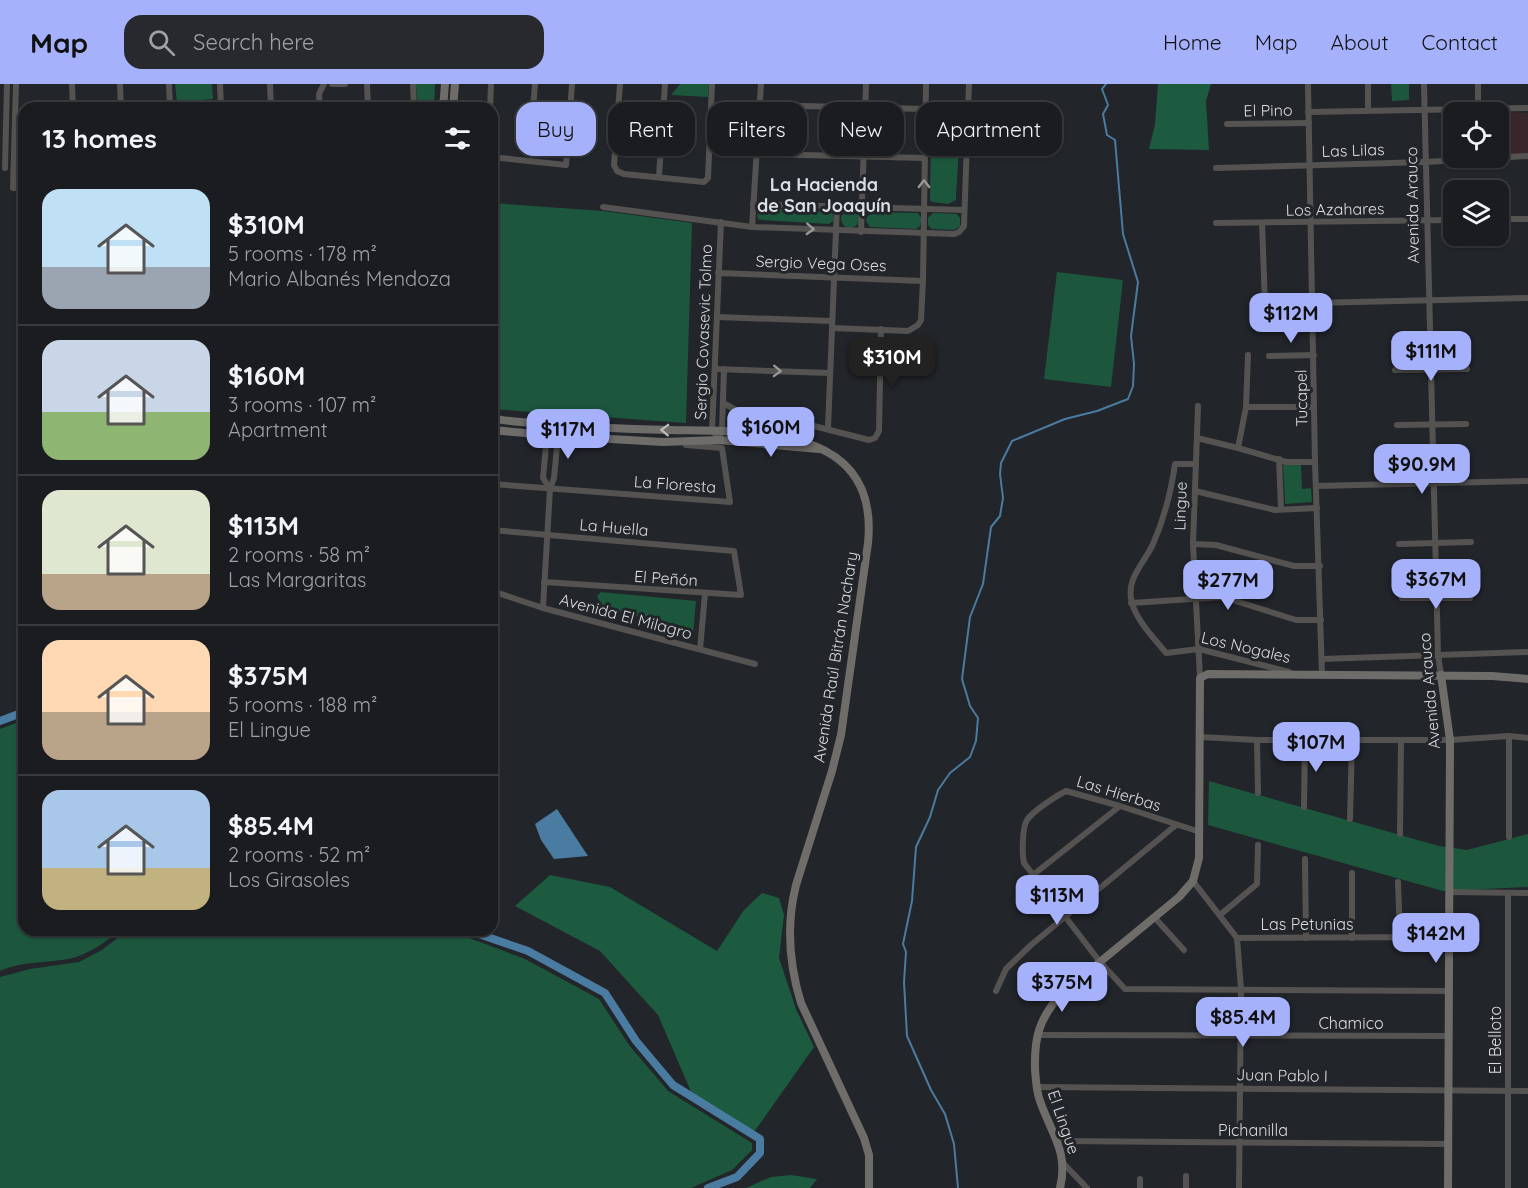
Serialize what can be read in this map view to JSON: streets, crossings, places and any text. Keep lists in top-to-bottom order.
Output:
{
  "streets": {
    "main road": [
      "Avenida Arauco",
      "Lingue",
      "Los Nogales",
      "Avenida Raúl Bitrán Nachary",
      "El Lingue"
    ],
    "street": [
      "El Pino",
      "Las Lilas",
      "Los Azahares",
      "Sergio Vega Oses",
      "Sergio Covasevic Tolmo",
      "Tucapel",
      "La Floresta",
      "La Huella",
      "El Peñón",
      "Avenida El Milagro",
      "Las Hierbas",
      "Las Petunias",
      "Chamico",
      "El Belloto",
      "Juan Pablo I",
      "Pichanilla"
    ]
  },
  "crossings": [
    ["El Pino", "Tucapel"],
    ["Las Lilas", "Avenida Arauco"],
    ["Las Lilas", "Tucapel"],
    ["Avenida Arauco", "Los Azahares"],
    ["Avenida Arauco", "Los Nogales"],
    ["Avenida Arauco", "Las Hierbas"],
    ["Avenida Arauco", "Las Petunias"],
    ["Avenida Arauco", "Chamico"],
    ["Avenida Arauco", "Juan Pablo I"],
    ["Avenida Arauco", "Pichanilla"],
    ["Los Azahares", "Tucapel"],
    ["Sergio Vega Oses", "Sergio Covasevic Tolmo"],
    ["Sergio Covasevic Tolmo", "La Floresta"],
    ["Sergio Covasevic Tolmo", "Avenida Raúl Bitrán Nachary"],
    ["Tucapel", "Los Nogales"],
    ["Lingue", "Los Nogales"],
    ["Lingue", "Las Hierbas"],
    ["Lingue", "El Lingue"],
    ["La Huella", "El Peñón"],
    ["Las Hierbas", "El Lingue"],
    ["Chamico", "El Lingue"],
    ["El Belloto", "Juan Pablo I"],
    ["Juan Pablo I", "El Lingue"],
    ["El Lingue", "Pichanilla"]
  ],
  "districts": ["La Hacienda de San Joaquín"],
  "page": {
    "header": "Map",
    "search": "Search here",
    "nav": [
      "Home",
      "Map",
      "About",
      "Contact"
    ],
    "chip": [
      "Buy",
      "Rent",
      "Filters",
      "New",
      "Apartment"
    ],
    "heading": "13 homes",
    "list": [
      {
        "name": "$310M",
        "note": "5 rooms · 178 m² · Mario Albanés Mendoza"
      },
      {
        "name": "$160M",
        "note": "3 rooms · 107 m² · Apartment"
      },
      {
        "name": "$113M",
        "note": "2 rooms · 58 m² · Las Margaritas"
      },
      {
        "name": "$375M",
        "note": "5 rooms · 188 m² · El Lingue"
      },
      {
        "name": "$85.4M",
        "note": "2 rooms · 52 m² · Los Girasoles"
      }
    ],
    "price": [
      "$112M",
      "$111M",
      "$310M",
      "$160M",
      "$117M",
      "$90.9M",
      "$367M",
      "$277M",
      "$107M",
      "$113M",
      "$142M",
      "$375M",
      "$85.4M"
    ]
  }
}
